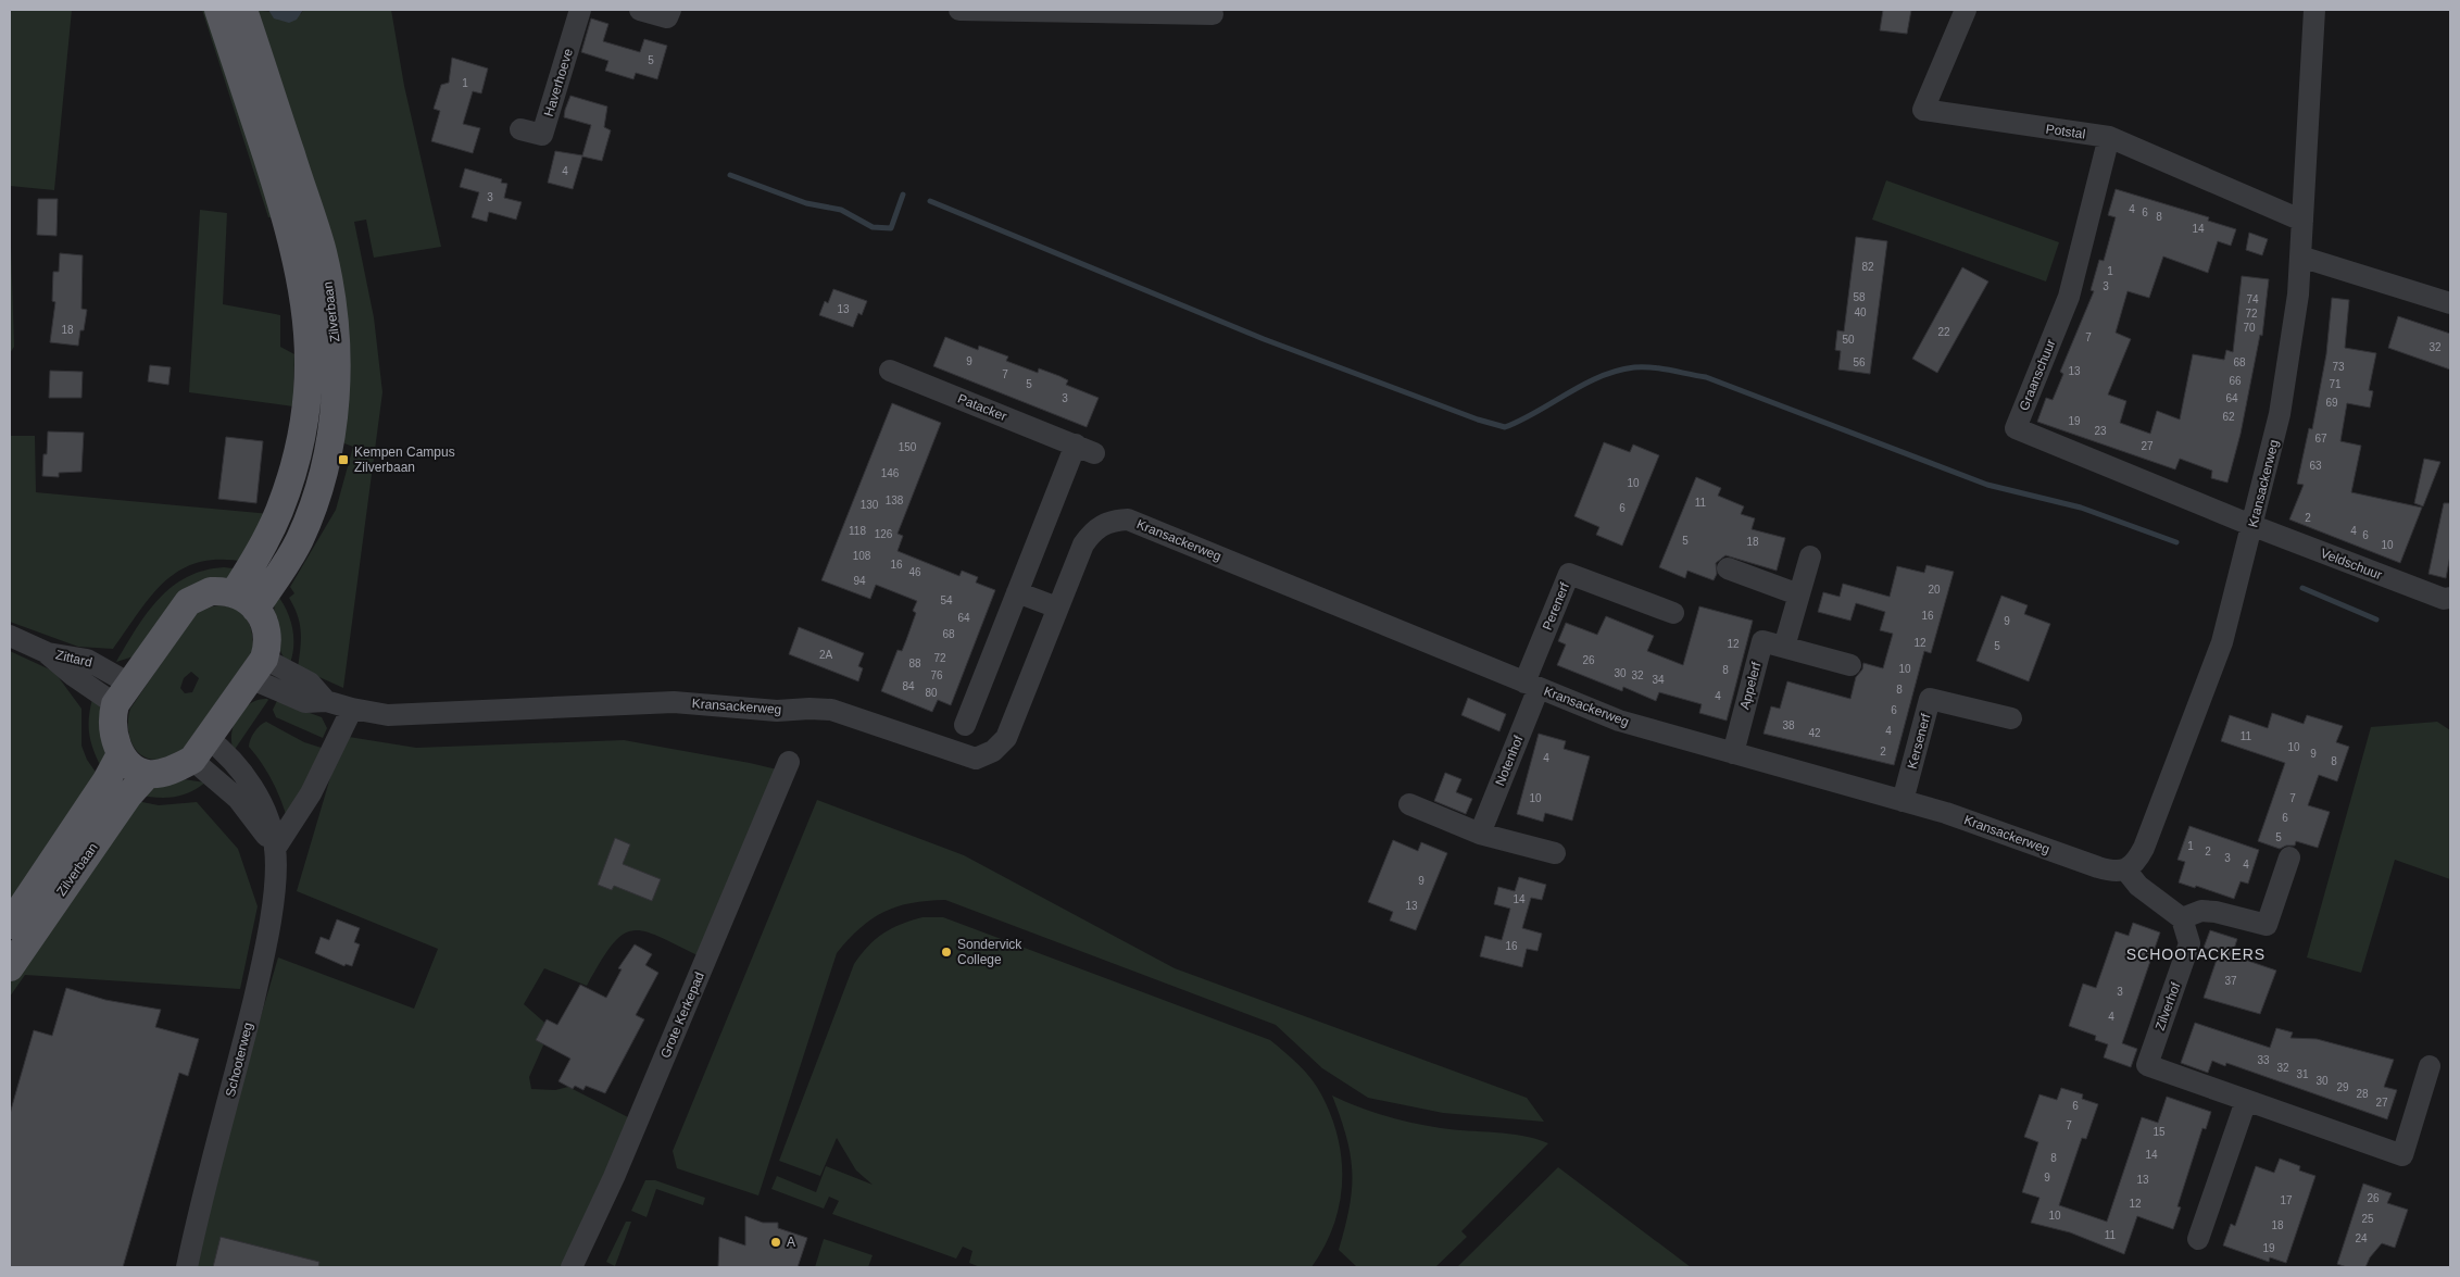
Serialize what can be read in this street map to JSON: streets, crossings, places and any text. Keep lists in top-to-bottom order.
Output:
{
  "streets": {
    "main road": ["Zilverbaan"],
    "street": [
      "Haverhoeve",
      "Potstal",
      "Graanschuur",
      "Patacker",
      "Kransackerweg",
      "Veldschuur",
      "Perenerf",
      "Zittard",
      "Appelerf",
      "Kersenerf",
      "Notenhof",
      "Zilverhof",
      "Grote Kerkepad",
      "Schooterweg"
    ]
  },
  "crossings": [
    ["Potstal", "Graanschuur"],
    ["Potstal", "Kransackerweg"],
    ["Graanschuur", "Kransackerweg"],
    ["Graanschuur", "Veldschuur"],
    ["Kransackerweg", "Veldschuur"],
    ["Kransackerweg", "Perenerf"],
    ["Kransackerweg", "Appelerf"],
    ["Kransackerweg", "Kersenerf"],
    ["Kransackerweg", "Notenhof"],
    ["Perenerf", "Notenhof"]
  ],
  "districts": ["SCHOOTACKERS"],
  "places": {
    "transit": ["Kempen Campus Zilverbaan"],
    "other": ["Sondervick College", "A"]
  },
  "house_numbers": [
    "5",
    "1",
    "4",
    "3",
    "4",
    "6",
    "8",
    "14",
    "82",
    "1",
    "3",
    "58",
    "74",
    "13",
    "40",
    "72",
    "70",
    "18",
    "22",
    "7",
    "50",
    "32",
    "9",
    "56",
    "68",
    "73",
    "13",
    "7",
    "66",
    "5",
    "71",
    "3",
    "64",
    "69",
    "62",
    "19",
    "23",
    "67",
    "27",
    "150",
    "63",
    "146",
    "10",
    "138",
    "11",
    "130",
    "6",
    "2",
    "118",
    "4",
    "126",
    "6",
    "5",
    "18",
    "10",
    "108",
    "16",
    "46",
    "94",
    "20",
    "54",
    "16",
    "64",
    "9",
    "68",
    "12",
    "12",
    "5",
    "2A",
    "72",
    "26",
    "88",
    "10",
    "8",
    "30",
    "76",
    "32",
    "34",
    "84",
    "8",
    "80",
    "4",
    "6",
    "38",
    "4",
    "42",
    "11",
    "10",
    "2",
    "9",
    "4",
    "8",
    "10",
    "7",
    "6",
    "5",
    "1",
    "2",
    "3",
    "4",
    "9",
    "14",
    "13",
    "16",
    "37",
    "3",
    "4",
    "33",
    "32",
    "31",
    "30",
    "29",
    "28",
    "27",
    "6",
    "7",
    "15",
    "14",
    "8",
    "9",
    "13",
    "26",
    "17",
    "12",
    "10",
    "25",
    "18",
    "11",
    "24",
    "19"
  ]
}
